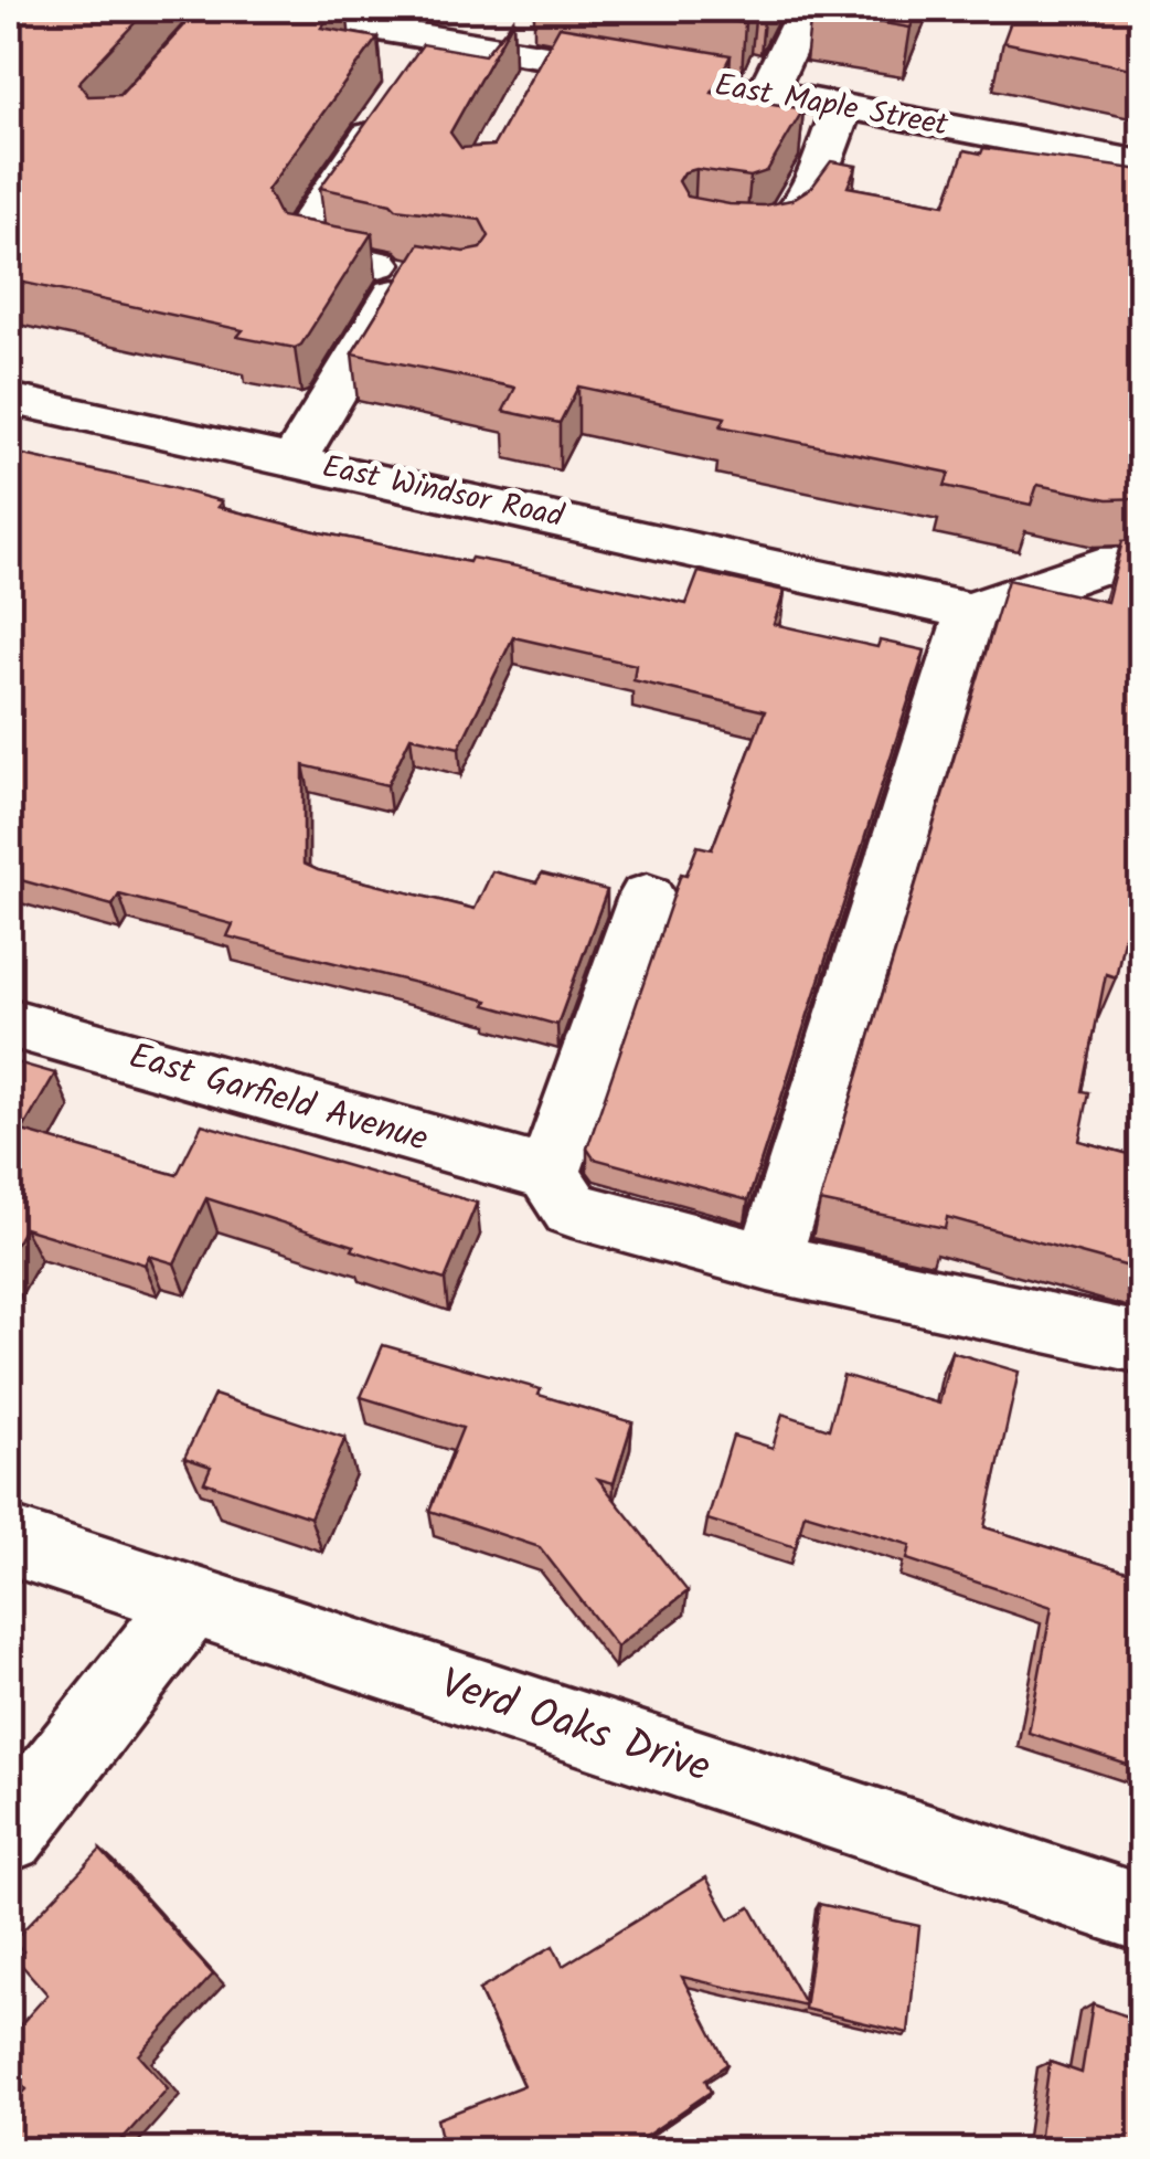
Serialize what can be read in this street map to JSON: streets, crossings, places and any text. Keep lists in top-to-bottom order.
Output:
{
  "streets": {
    "street": [
      "East Maple Street",
      "East Windsor Road",
      "East Garfield Avenue",
      "Verd Oaks Drive"
    ]
  }
}
